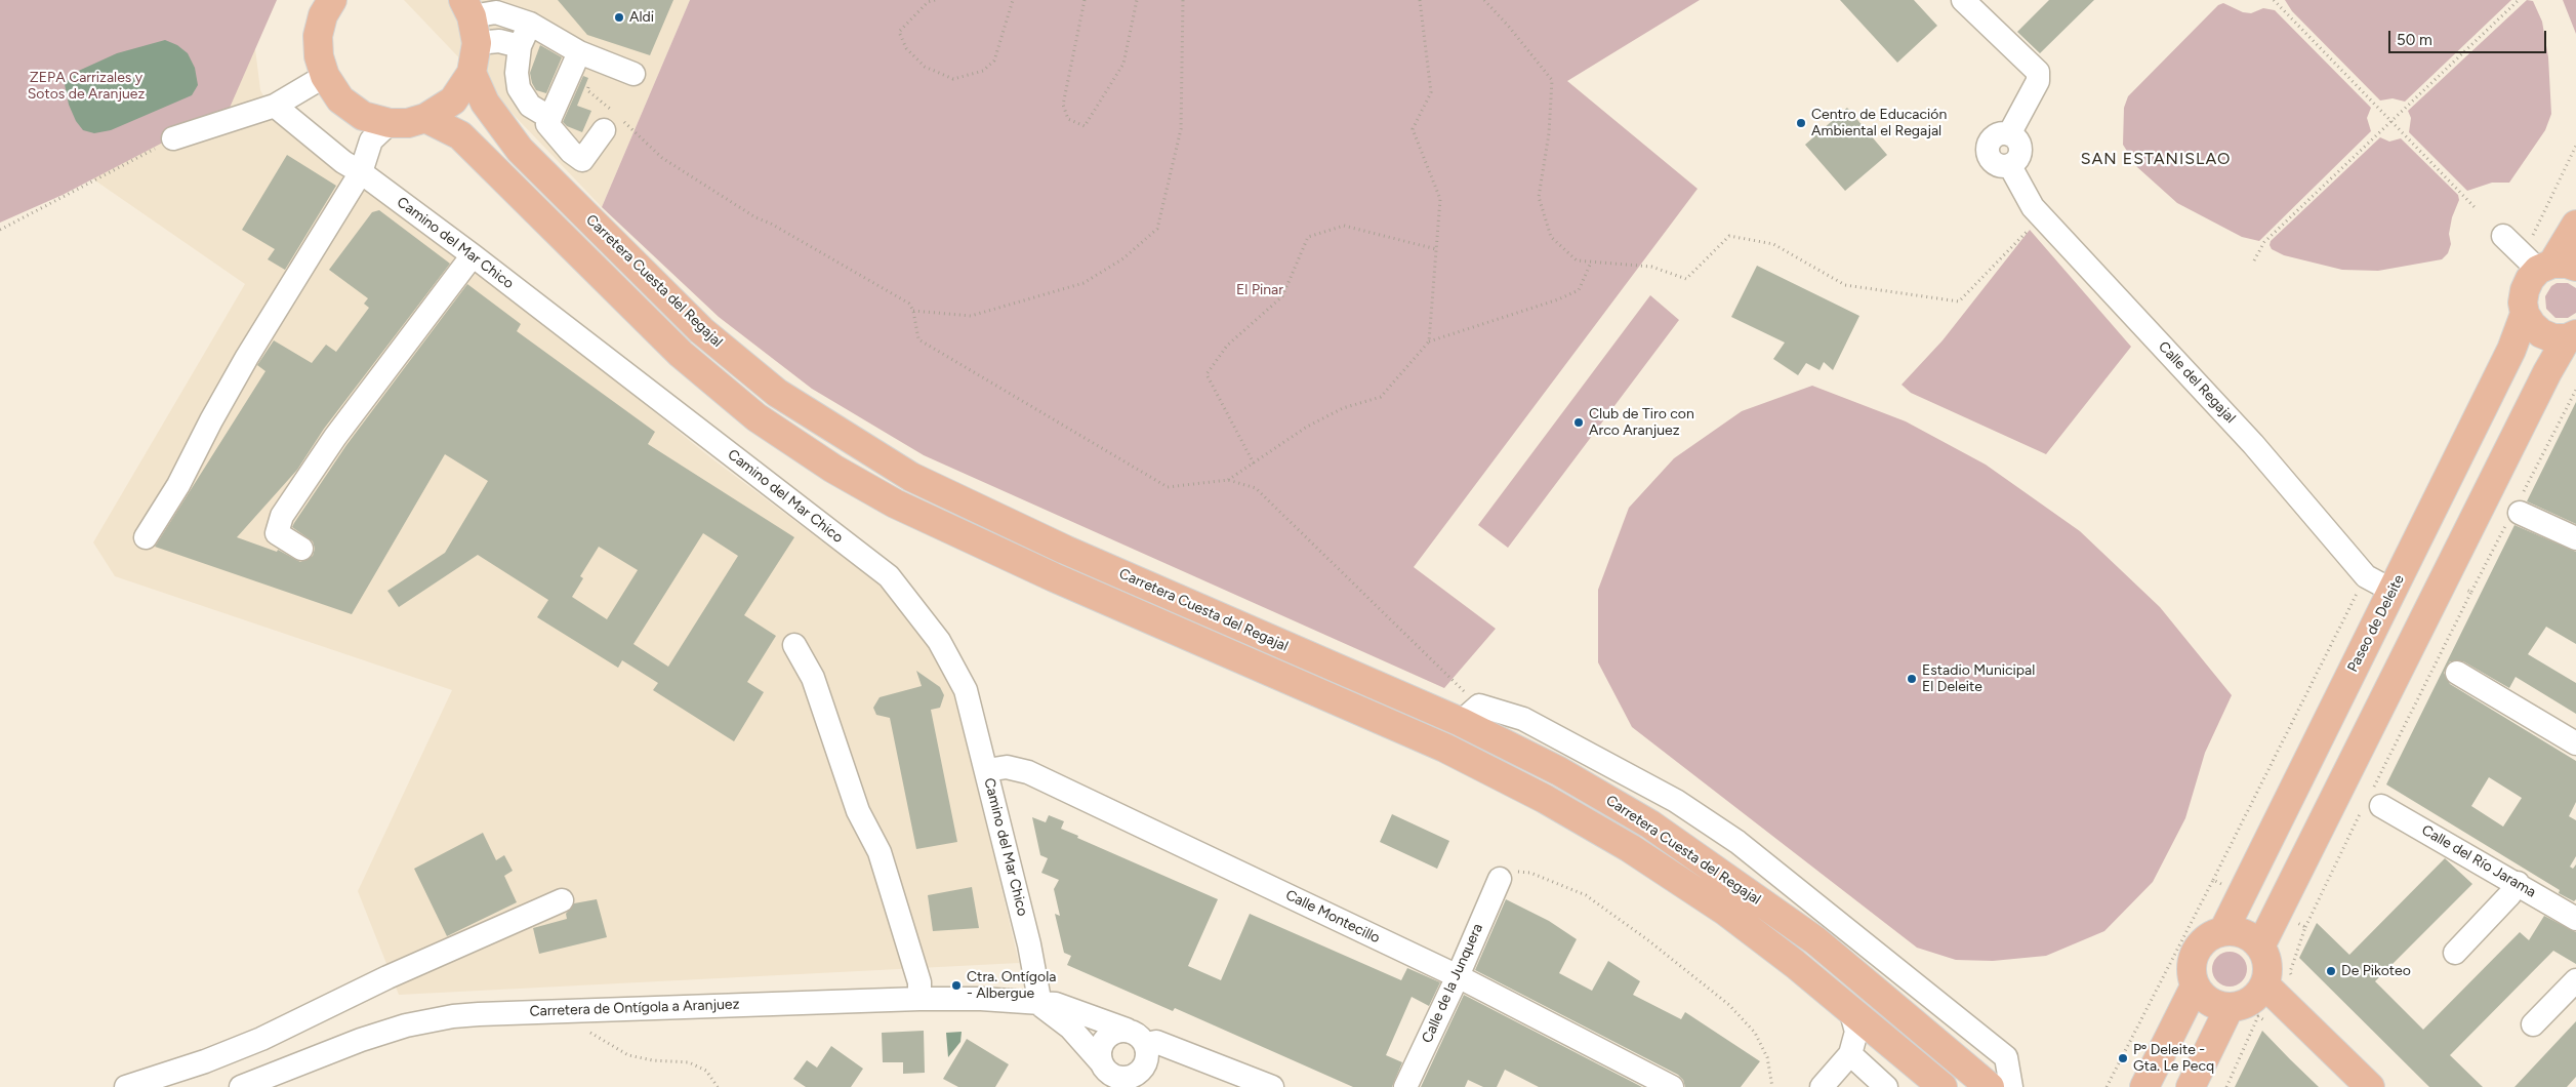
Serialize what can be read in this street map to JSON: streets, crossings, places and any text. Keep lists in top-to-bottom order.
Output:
{
  "streets": {
    "main road": ["Carretera Cuesta del Regajal", "Paseo de Deleite"],
    "street": [
      "Camino del Mar Chico",
      "Calle del Regajal",
      "Calle del Río Jarama",
      "Calle Montecillo",
      "Calle de la Junquera",
      "Carretera de Ontígola a Aranjuez"
    ]
  },
  "crossings": [
    ["Camino del Mar Chico", "Calle Montecillo"],
    ["Camino del Mar Chico", "Carretera de Ontígola a Aranjuez"],
    ["Calle del Regajal", "Paseo de Deleite"],
    ["Calle Montecillo", "Calle de la Junquera"]
  ],
  "districts": ["SAN ESTANISLAO"],
  "parks": ["ZEPA Carrizales y Sotos de Aranjuez", "El Pinar"],
  "places": [
    "Aldi",
    "Centro de Educación Ambiental el Regajal",
    "Club de Tiro con Arco Aranjuez",
    "Estadio Municipal El Deleite",
    "De Pikoteo",
    "Ctra. Ontígola - Albergue",
    "Pº Deleite - Gta. Le Pecq"
  ],
  "scale_bar": "50 m"
}
